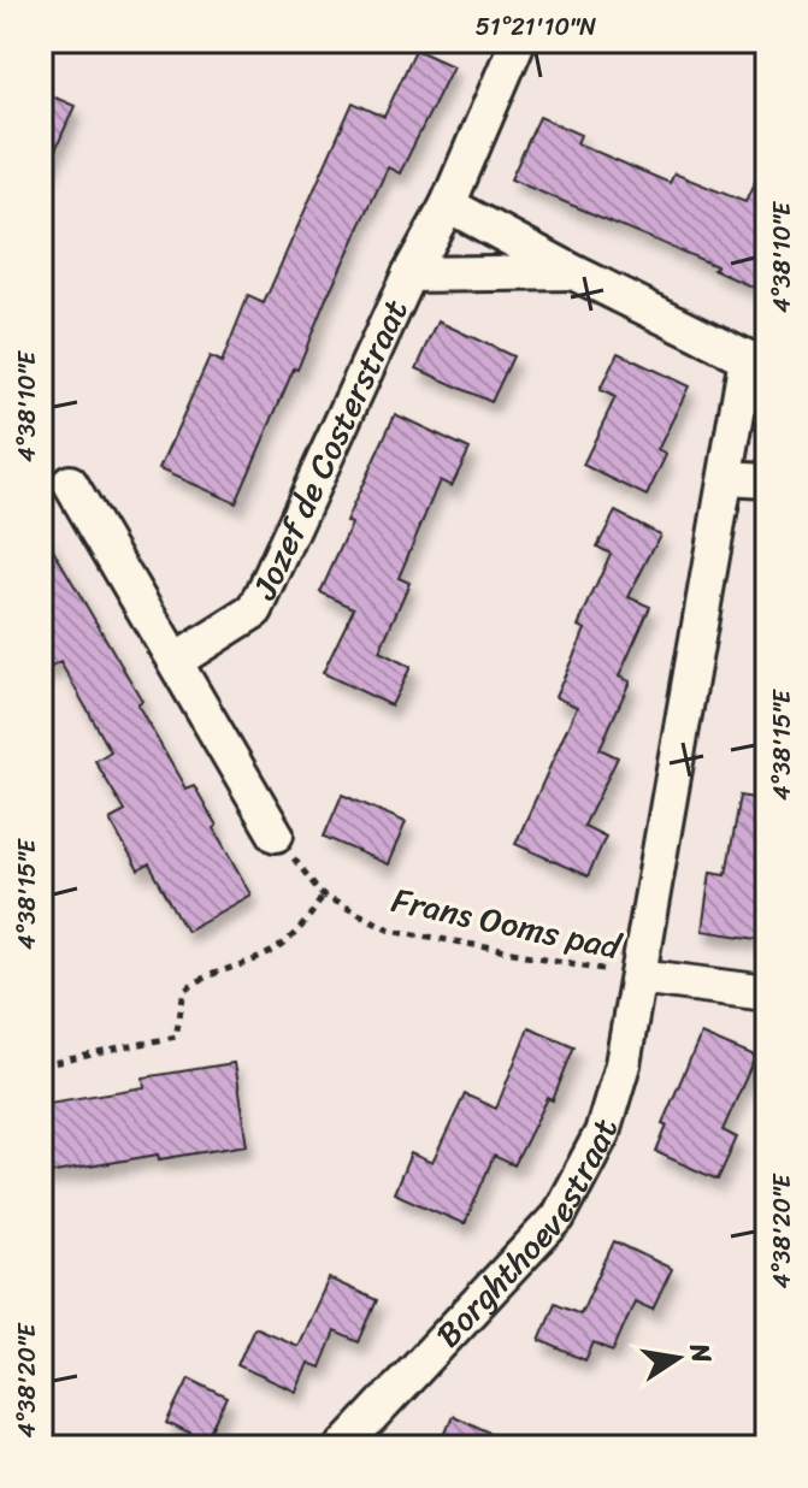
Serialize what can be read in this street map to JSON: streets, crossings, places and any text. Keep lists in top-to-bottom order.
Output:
{
  "streets": {
    "street": ["Jozef de Costerstraat", "Borghthoevestraat"],
    "path": ["Frans Ooms pad"]
  },
  "crossings": [
    ["Jozef de Costerstraat", "Borghthoevestraat"],
    ["Frans Ooms pad", "Borghthoevestraat"]
  ],
  "north": "right",
  "coordinates": [
    "51°21'10\"N",
    "4°38'10\"E",
    "4°38'15\"E",
    "4°38'20\"E"
  ]
}
